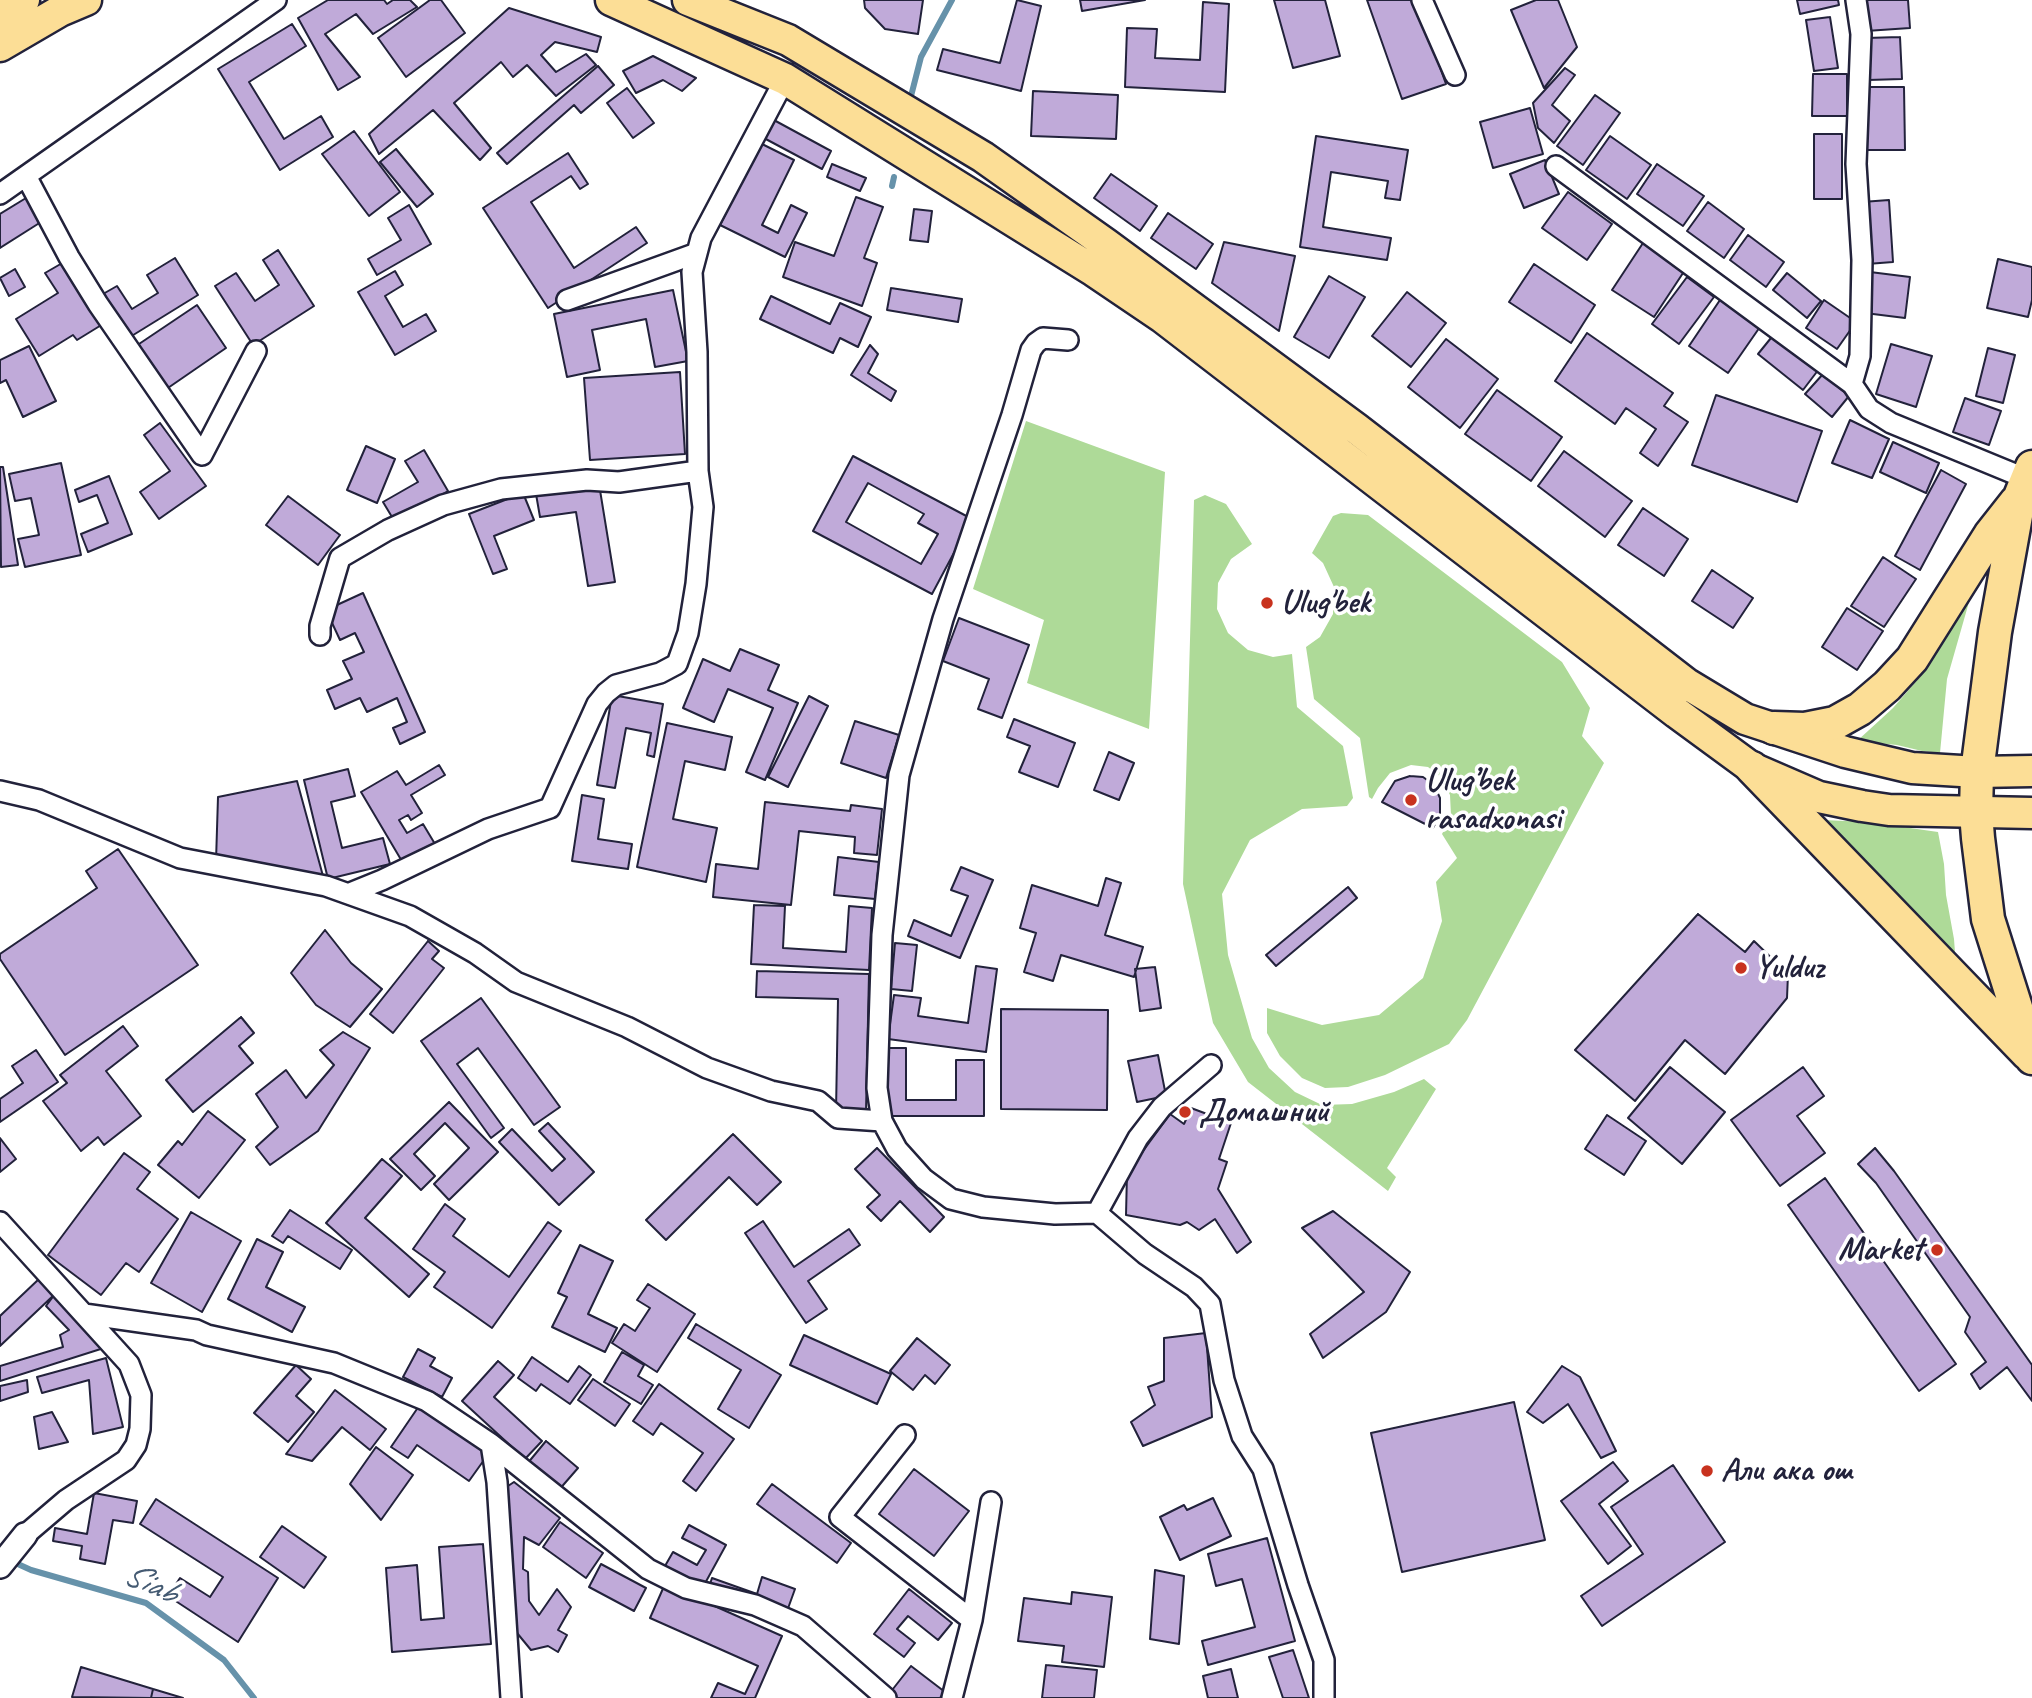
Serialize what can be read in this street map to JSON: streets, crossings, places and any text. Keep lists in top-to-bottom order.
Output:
{
  "water": ["Siab"],
  "places": [
    "Ulug'bek",
    "Ulug’bek rasadxonasi",
    "Yulduz",
    "Домашний",
    "Market",
    "Али ака ош"
  ]
}
